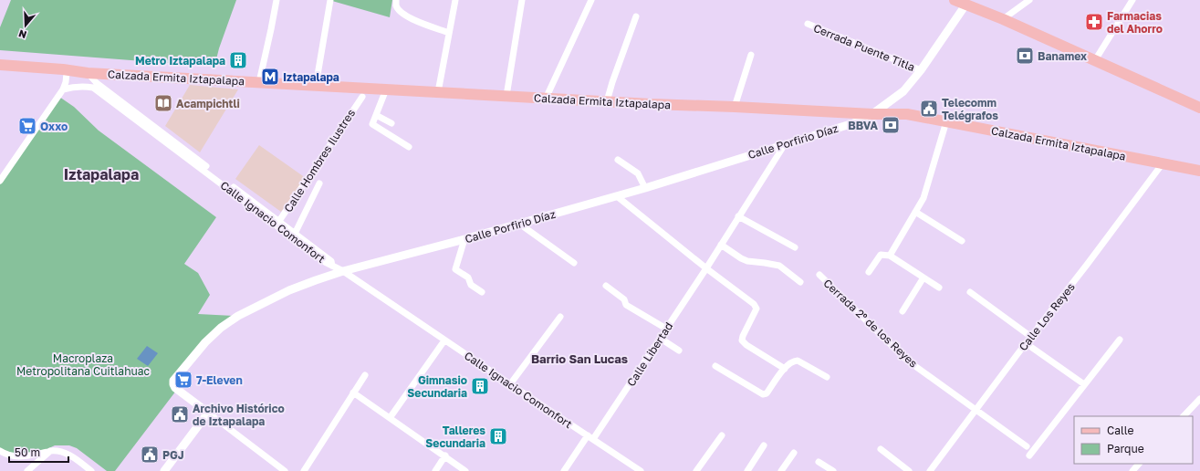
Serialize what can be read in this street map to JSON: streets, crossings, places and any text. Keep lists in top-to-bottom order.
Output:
{
  "streets": {
    "main road": ["Calzada Ermita Iztapalapa"],
    "street": [
      "Cerrada Puente Titla",
      "Calle Porfirio Díaz",
      "Calle Hombres Ilustres",
      "Calle Ignacio Comonfort",
      "Calle Los Reyes",
      "Cerrada 2º de los Reyes",
      "Calle Libertad"
    ]
  },
  "crossings": [
    ["Cerrada Puente Titla", "Calle Porfirio Díaz"],
    ["Calzada Ermita Iztapalapa", "Calle Porfirio Díaz"],
    ["Calzada Ermita Iztapalapa", "Calle Ignacio Comonfort"],
    ["Calzada Ermita Iztapalapa", "Calle Los Reyes"],
    ["Calle Porfirio Díaz", "Calle Ignacio Comonfort"],
    ["Calle Porfirio Díaz", "Calle Libertad"],
    ["Calle Hombres Ilustres", "Calle Ignacio Comonfort"],
    ["Calle Ignacio Comonfort", "Calle Libertad"],
    ["Calle Los Reyes", "Cerrada 2º de los Reyes"]
  ],
  "districts": ["Iztapalapa", "Barrio San Lucas"],
  "parks": ["Macroplaza Metropolitana Cuitlahuac"],
  "places": {
    "pharmacy": ["Farmacias del Ahorro"],
    "bank": ["Banamex", "BBVA"],
    "building": ["Metro Iztapalapa", "Gimnasio Secundaria", "Talleres Secundaria"],
    "metro station": ["Iztapalapa"],
    "library": ["Acampichtli"],
    "public building": ["Telecomm Telégrafos", "Archivo Histórico de Iztapalapa", "PGJ"],
    "supermarket": ["Oxxo", "7-Eleven"]
  },
  "legend": ["Calle", "Parque"],
  "scale_bar": "50 m",
  "north": "bottom"
}
